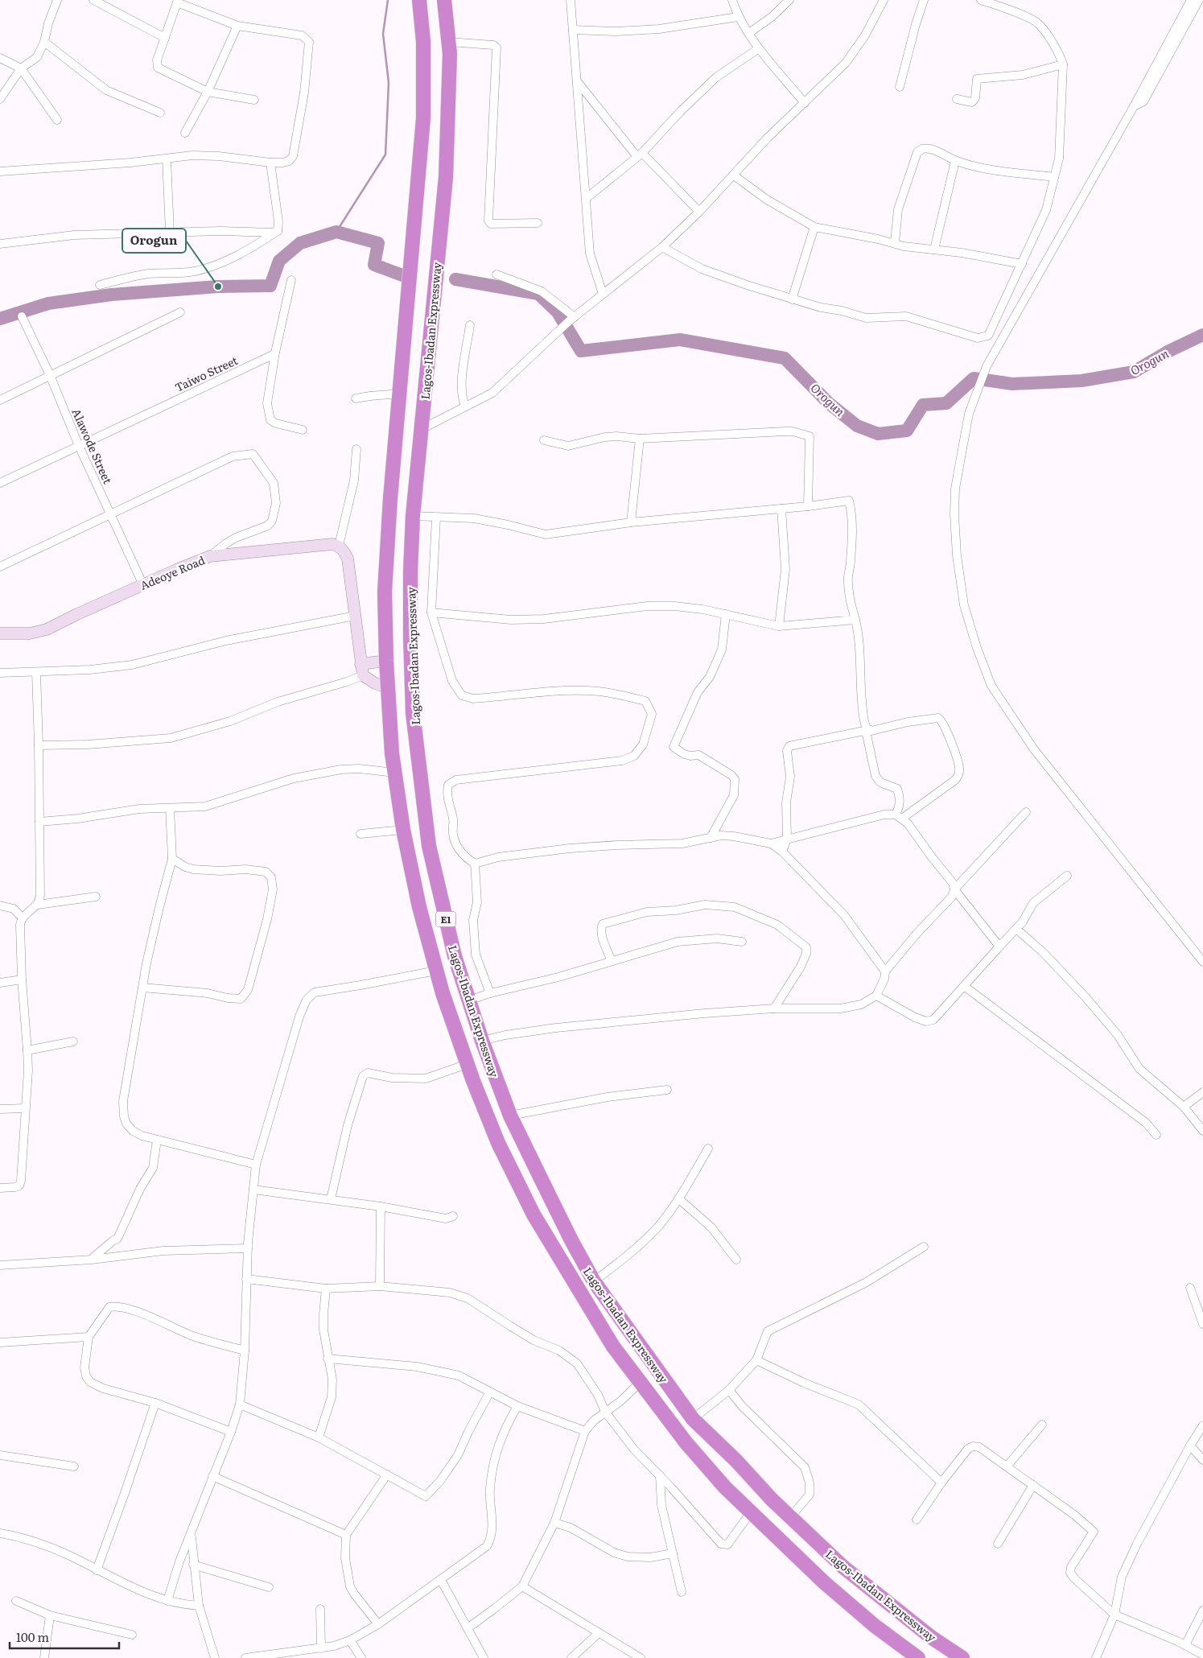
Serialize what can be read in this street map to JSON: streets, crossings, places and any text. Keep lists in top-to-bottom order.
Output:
{
  "streets": {
    "highway": ["Lagos-Ibadan Expressway", "E1"],
    "street": ["Taiwo Street", "Alawode Street", "Adeoye Road"]
  },
  "crossings": [
    ["Taiwo Street", "Alawode Street"],
    ["Alawode Street", "Adeoye Road"]
  ],
  "water": ["Orogun"],
  "places": ["Orogun"],
  "scale_bar": "100 m"
}
